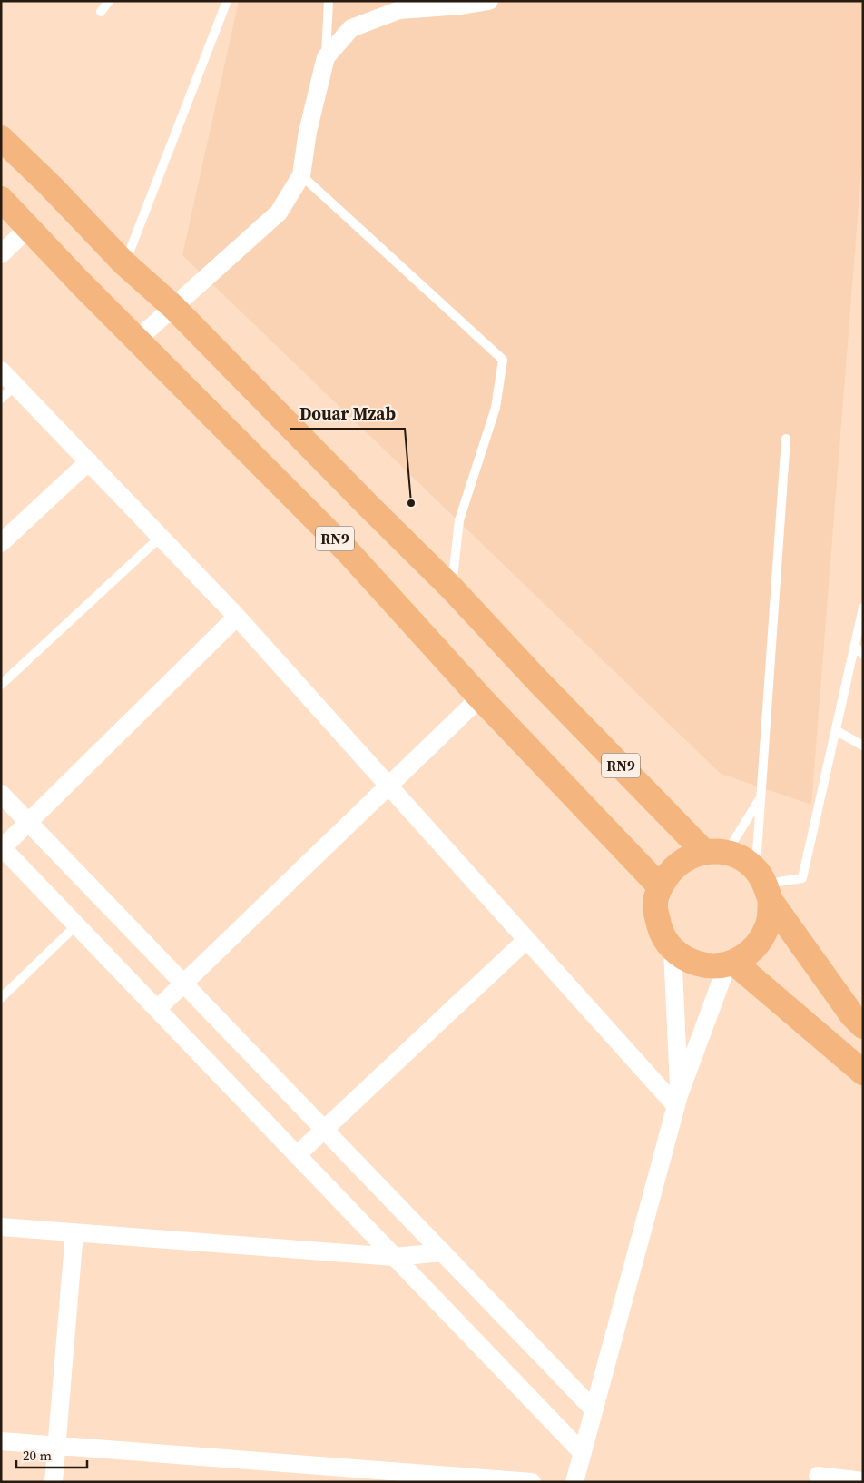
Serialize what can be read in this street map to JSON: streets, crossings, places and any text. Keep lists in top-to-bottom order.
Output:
{
  "streets": {
    "highway": ["RN9"]
  },
  "places": ["Douar Mzab"],
  "scale_bar": "20 m"
}
